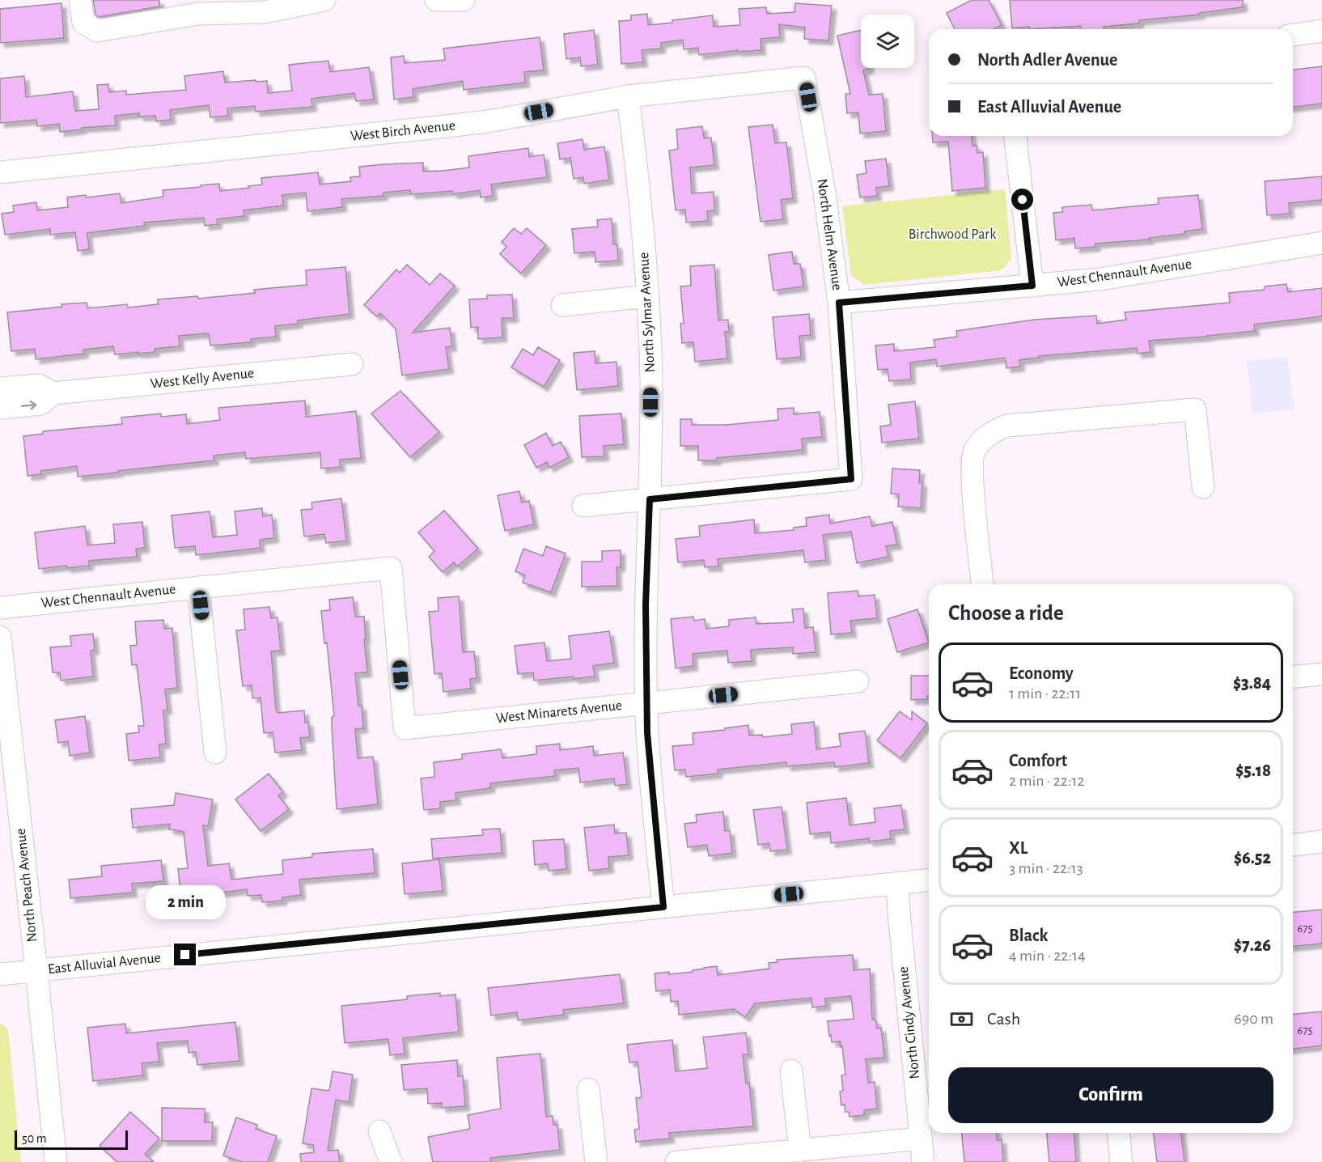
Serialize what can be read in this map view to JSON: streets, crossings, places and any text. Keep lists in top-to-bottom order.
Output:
{
  "streets": {
    "street": [
      "West Birch Avenue",
      "North Helm Avenue",
      "West Chennault Avenue",
      "North Sylmar Avenue",
      "West Kelly Avenue",
      "West Minarets Avenue",
      "North Peach Avenue",
      "East Alluvial Avenue",
      "North Cindy Avenue"
    ]
  },
  "crossings": [
    ["West Birch Avenue", "North Helm Avenue"],
    ["West Birch Avenue", "North Sylmar Avenue"],
    ["North Helm Avenue", "West Chennault Avenue"],
    ["North Helm Avenue", "North Sylmar Avenue"],
    ["West Chennault Avenue", "West Minarets Avenue"],
    ["North Sylmar Avenue", "West Minarets Avenue"],
    ["North Sylmar Avenue", "East Alluvial Avenue"],
    ["North Peach Avenue", "East Alluvial Avenue"],
    ["East Alluvial Avenue", "North Cindy Avenue"]
  ],
  "parks": ["Birchwood Park"],
  "house_numbers": ["675", "675"],
  "scale_bar": "50 m",
  "page": {
    "banner": ["North Adler Avenue", "East Alluvial Avenue"],
    "heading": "Choose a ride",
    "list": [
      {
        "name": "Economy",
        "note": "1 min · 22:11",
        "value": "$3.84"
      },
      {
        "name": "Comfort",
        "note": "2 min · 22:12",
        "value": "$5.18"
      },
      {
        "name": "XL",
        "note": "3 min · 22:13",
        "value": "$6.52"
      },
      {
        "name": "Black",
        "note": "4 min · 22:14",
        "value": "$7.26"
      }
    ],
    "bubble": "2 min",
    "pay": ["Cash", "690 m"],
    "buttons": "Confirm",
    "scale": "50 m"
  }
}
